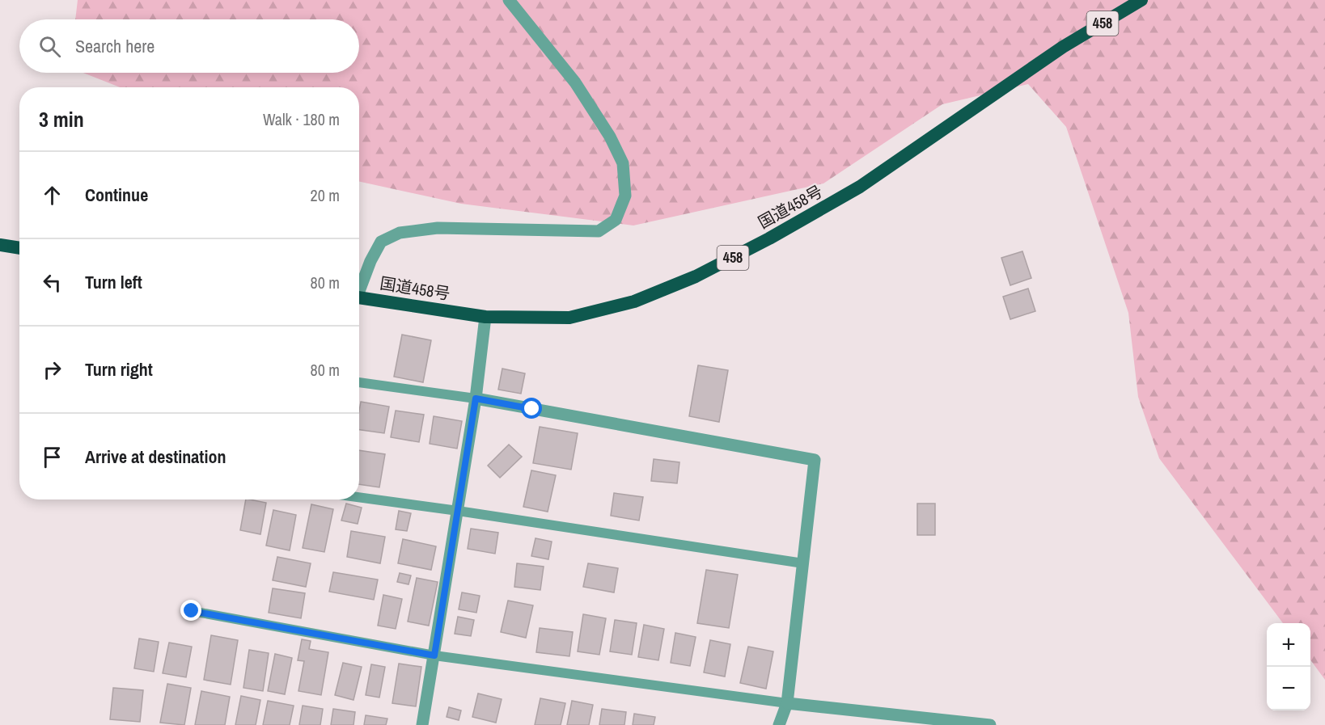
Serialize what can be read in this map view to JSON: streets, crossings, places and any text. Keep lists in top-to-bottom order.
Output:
{
  "streets": {
    "highway": ["458", "国道458号"]
  },
  "page": {
    "search": "Search here",
    "heading": ["3 min", "Walk · 180 m"],
    "list": [
      ["Continue", "20 m"],
      ["Turn left", "80 m"],
      ["Turn right", "80 m"],
      "Arrive at destination"
    ],
    "map_buttons": ["+", "−"]
  }
}
